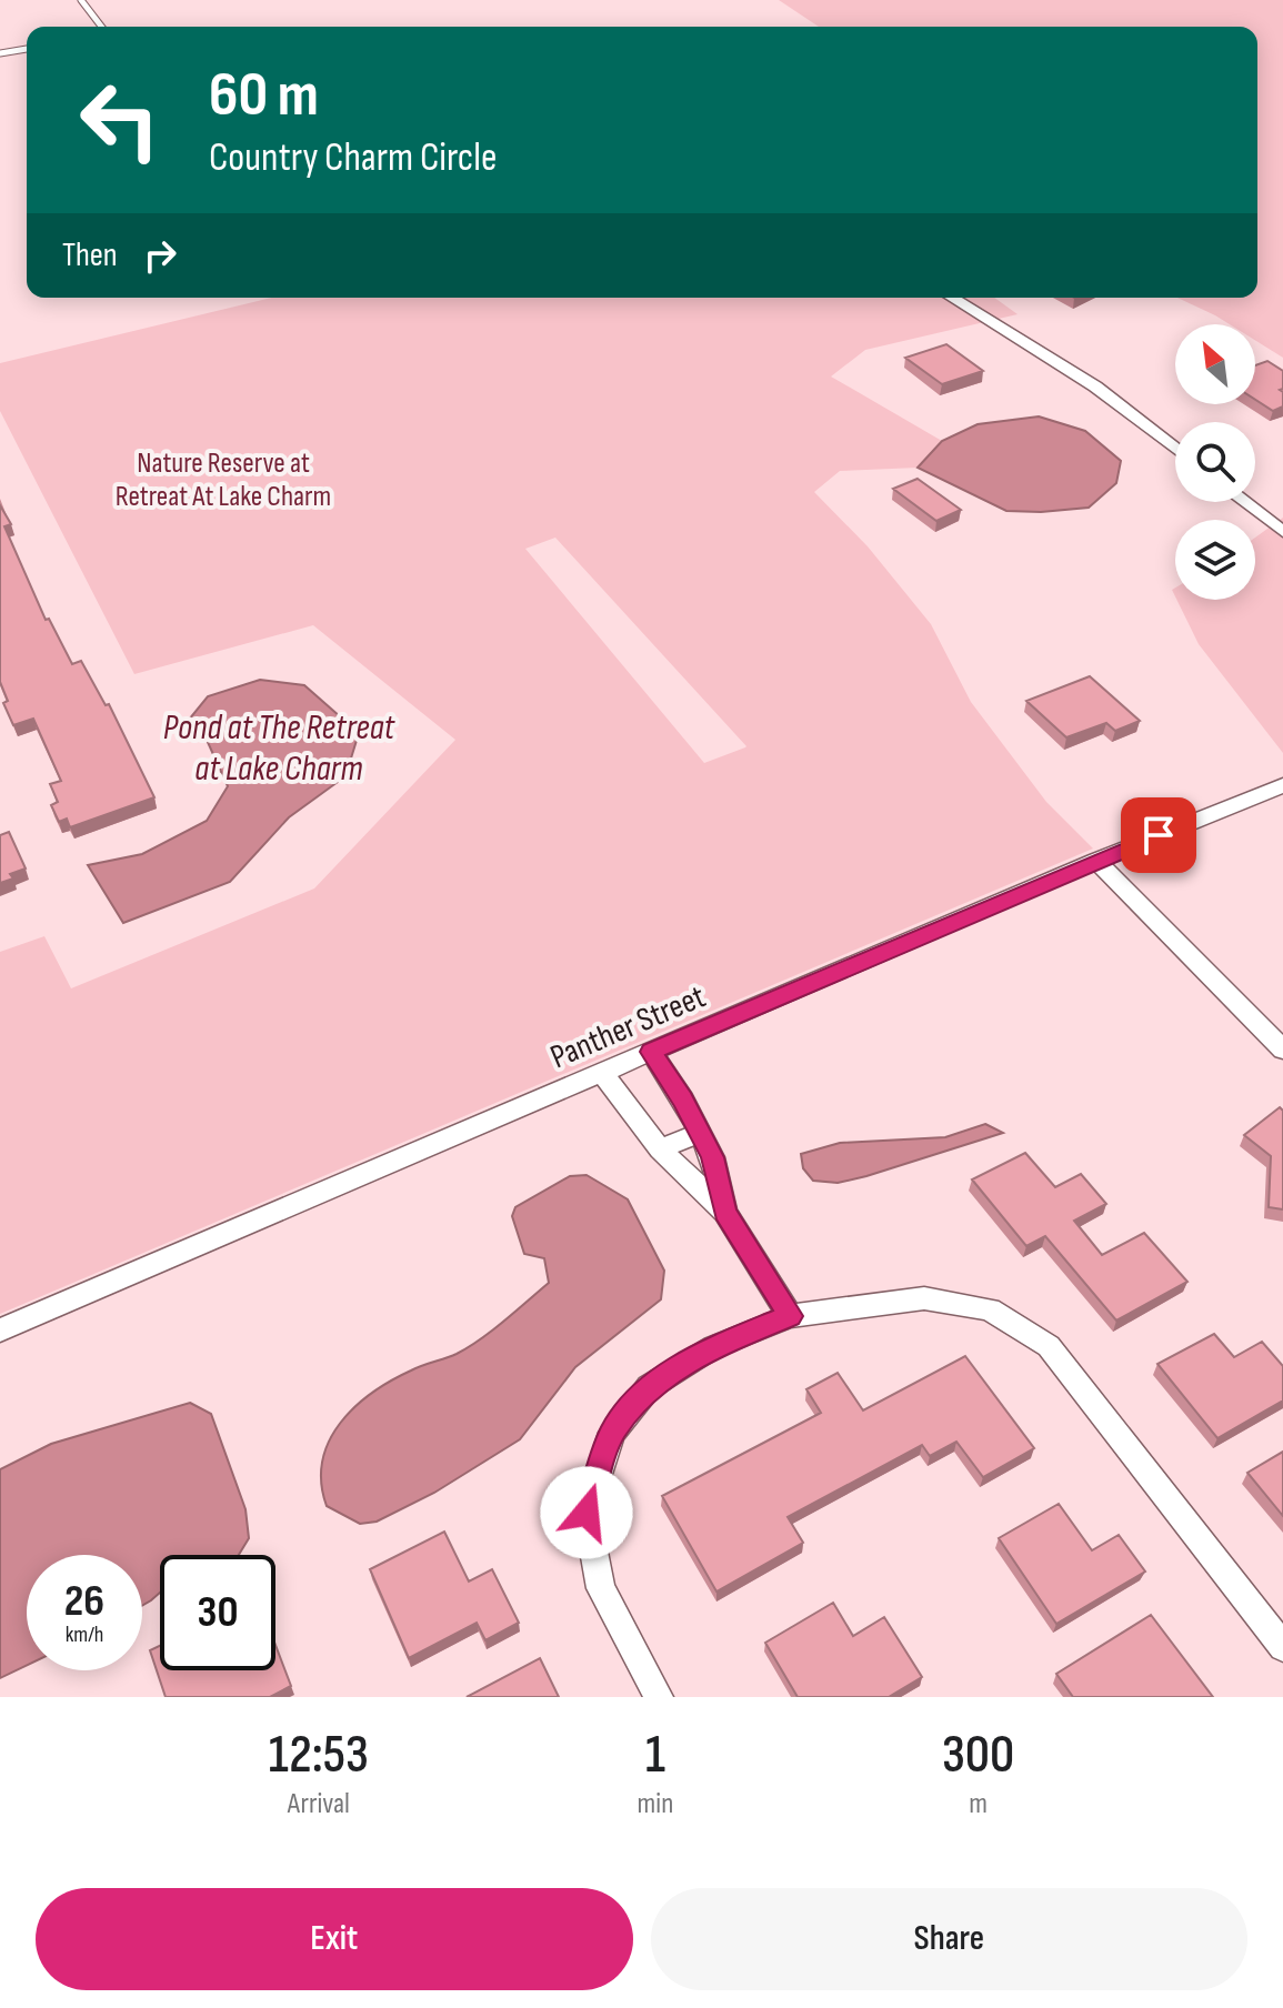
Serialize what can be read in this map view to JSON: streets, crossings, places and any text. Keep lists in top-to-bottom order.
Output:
{
  "streets": {
    "street": ["Panther Street"]
  },
  "water": ["Pond at The Retreat at Lake Charm"],
  "parks": ["Nature Reserve at Retreat At Lake Charm"],
  "north": "top left",
  "page": {
    "turn": ["60 m", "Country Charm Circle"],
    "then": "Then",
    "speed": "26 km/h",
    "limit": "30",
    "eta": [
      "12:53",
      "Arrival",
      "1",
      "min",
      "300",
      "m"
    ],
    "buttons": ["Exit", "Share"]
  }
}
